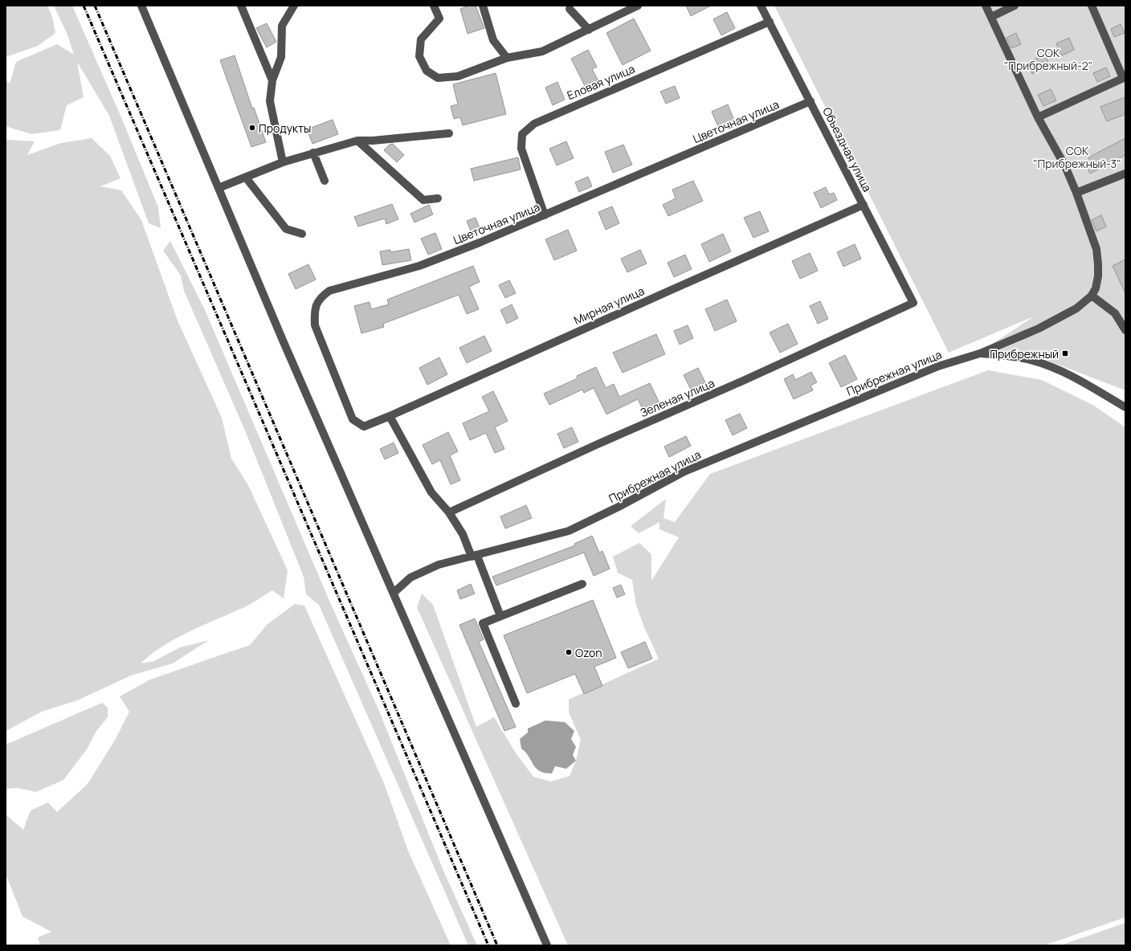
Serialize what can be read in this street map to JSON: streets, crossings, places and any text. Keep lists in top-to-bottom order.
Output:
{
  "streets": {
    "street": [
      "Еловая улица",
      "Цветочная улица",
      "Объездная улица",
      "Мирная улица",
      "Прибрежная улица",
      "Зеленая улица"
    ]
  },
  "crossings": [
    ["Еловая улица", "Цветочная улица"],
    ["Еловая улица", "Объездная улица"],
    ["Цветочная улица", "Объездная улица"],
    ["Цветочная улица", "Мирная улица"],
    ["Объездная улица", "Мирная улица"],
    ["Объездная улица", "Зеленая улица"]
  ],
  "parks": ["СОК \"Прибрежный-2\"", "СОК \"Прибрежный-3\""],
  "places": {
    "other": ["Продукты", "Ozon"],
    "transit": ["Прибрежный"]
  }
}
